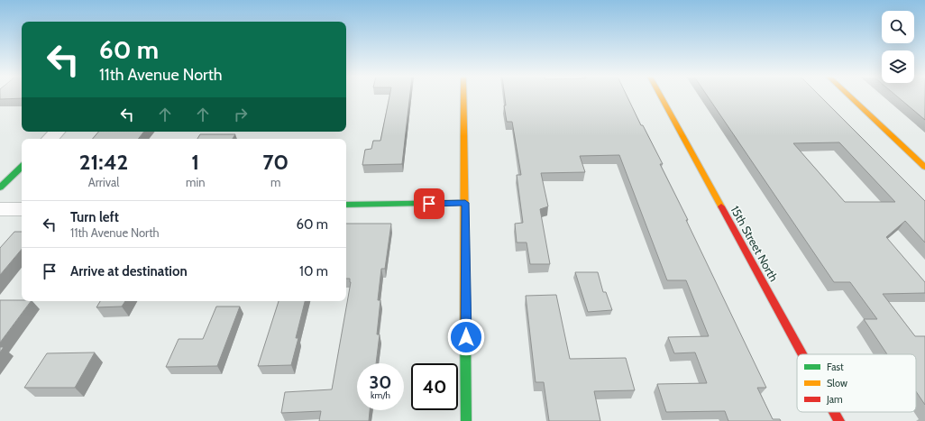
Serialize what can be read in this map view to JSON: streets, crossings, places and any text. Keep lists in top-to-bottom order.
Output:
{
  "streets": {
    "street": ["15th Street North"]
  },
  "legend": ["Fast", "Slow", "Jam"],
  "page": {
    "turn": ["60 m", "11th Avenue North"],
    "eta": [
      "21:42",
      "Arrival",
      "1",
      "min",
      "70",
      "m"
    ],
    "list": [
      {
        "name": "Turn left",
        "note": "11th Avenue North",
        "value": "60 m"
      },
      {
        "name": "Arrive at destination",
        "value": "10 m"
      }
    ],
    "speed": "30 km/h",
    "limit": "40"
  }
}
